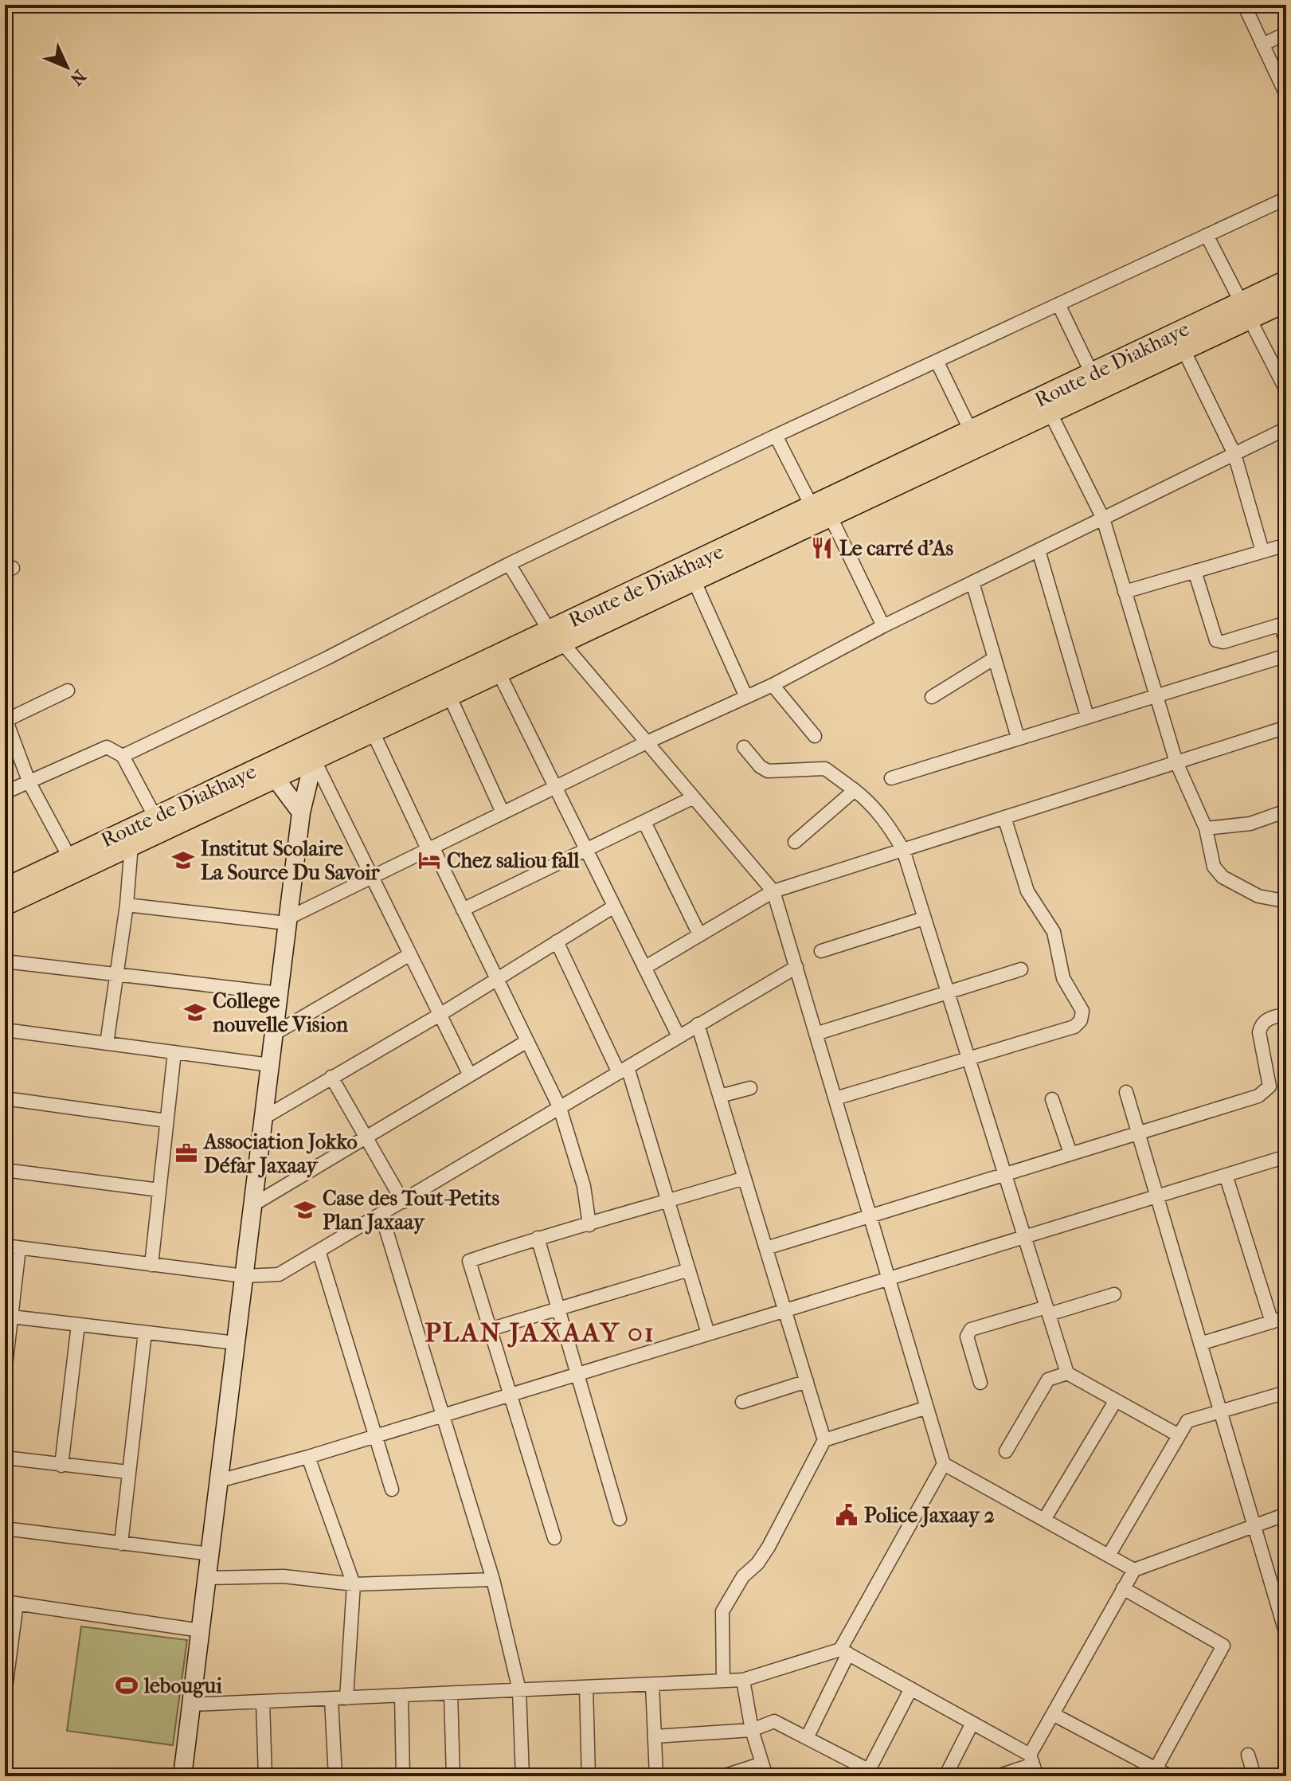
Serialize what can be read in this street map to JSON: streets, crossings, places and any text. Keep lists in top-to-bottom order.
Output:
{
  "streets": {
    "main road": ["Route de Diakhaye"]
  },
  "districts": ["PLAN JAXAAY 01"],
  "places": {
    "restaurant": ["Le carré d'As"],
    "school or university": ["Institut Scolaire La Source Du Savoir", "College nouvelle Vision", "Case des Tout-Petits Plan Jaxaay"],
    "hotel": ["Chez saliou fall"],
    "office": ["Association Jokko Défar Jaxaay"],
    "public building": ["Police Jaxaay 2"],
    "sports": ["lebougui"]
  },
  "north": "bottom right"
}
